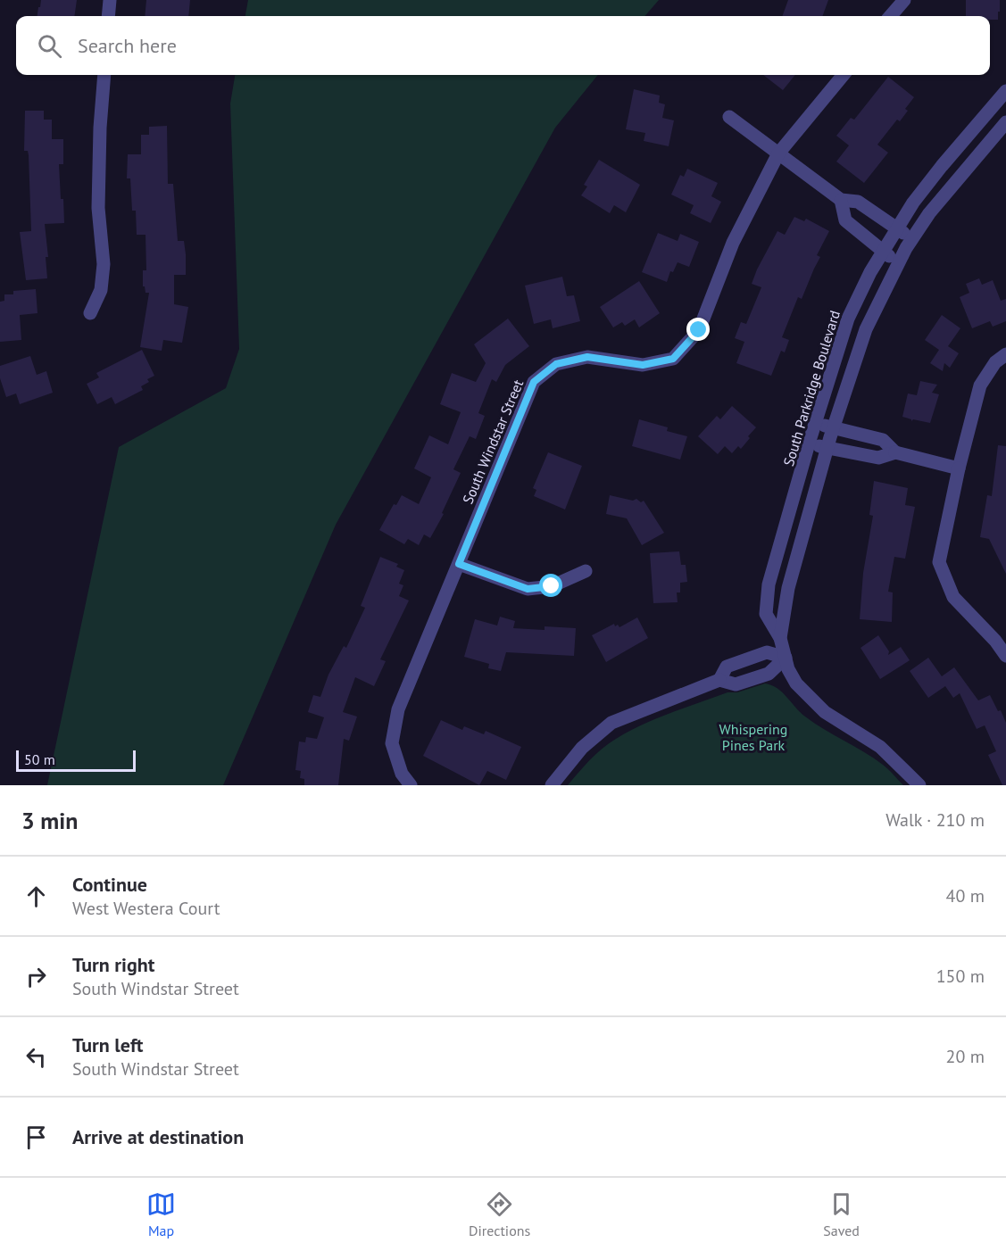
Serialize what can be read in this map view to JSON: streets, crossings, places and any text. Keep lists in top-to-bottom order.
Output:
{
  "streets": {
    "street": ["South Parkridge Boulevard", "South Windstar Street"]
  },
  "parks": ["Whispering Pines Park"],
  "scale_bar": "50 m",
  "page": {
    "search": "Search here",
    "scale": "50 m",
    "heading": ["3 min", "Walk · 210 m"],
    "list": [
      ["Continue", "West Westera Court", "40 m"],
      ["Turn right", "South Windstar Street", "150 m"],
      ["Turn left", "South Windstar Street", "20 m"],
      "Arrive at destination"
    ],
    "nav": ["Map", "Directions", "Saved"]
  }
}
